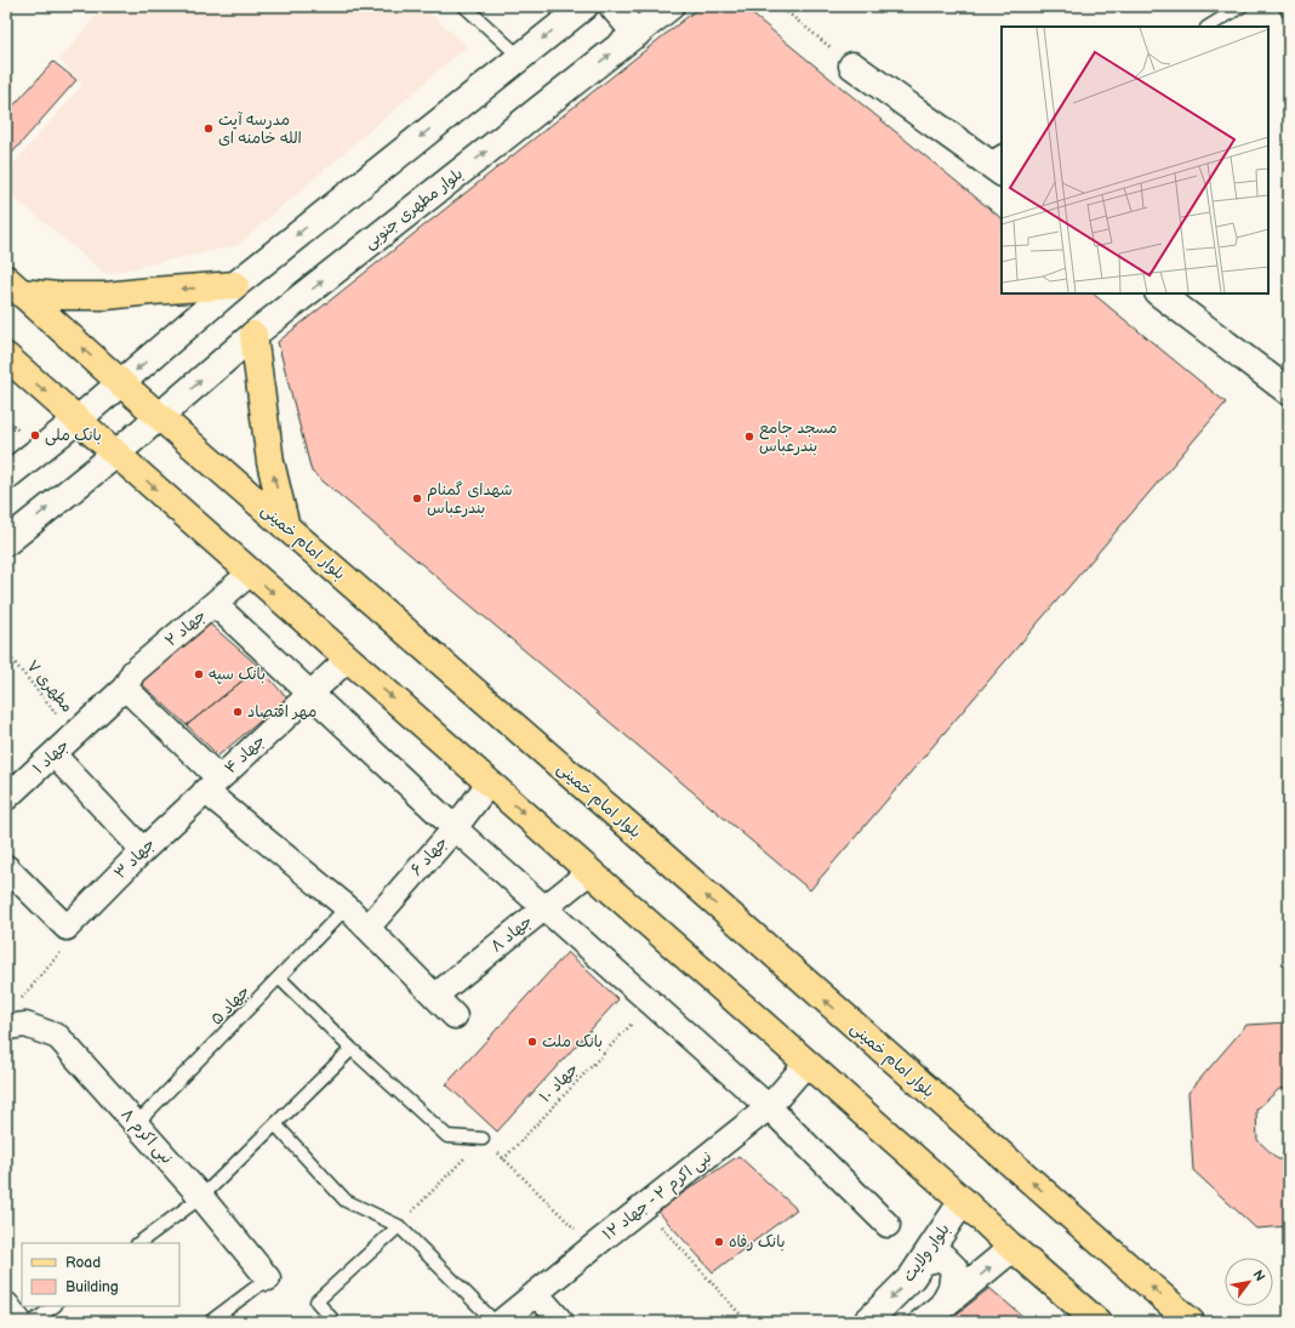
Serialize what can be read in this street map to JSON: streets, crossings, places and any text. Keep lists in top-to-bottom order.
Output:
{
  "streets": {
    "main road": ["بلوار امام خمینی"],
    "street": [
      "بلوار مطهری جنوبی",
      "جهاد ۲",
      "جهاد ۴",
      "جهاد ۱",
      "جهاد ۶",
      "جهاد ۳",
      "جهاد ۸",
      "نبی اکرم ۸",
      "نبی اکرم ۲ - جهاد ۱۲",
      "بلوار ولایت"
    ],
    "lane": ["جهاد ۵"],
    "path": ["مطهری ۷", "جهاد ۱۰"]
  },
  "crossings": [
    ["بلوار مطهری جنوبی", "بلوار امام خمینی"],
    ["جهاد ۲", "مطهری ۷"],
    ["جهاد ۲", "جهاد ۱"],
    ["مطهری ۷", "جهاد ۱"],
    ["جهاد ۴", "جهاد ۳"],
    ["جهاد ۵", "نبی اکرم ۸"]
  ],
  "places": [
    "مدرسه آیت الله خامنه ای",
    "بانک ملی",
    "مسجد جامع بندرعباس",
    "شهدای گمنام بندرعباس",
    "بانک سپه",
    "مهر اقتصاد",
    "بانک ملت",
    "بانک رفاه"
  ],
  "legend": ["Road", "Building"],
  "north": "top right"
}
